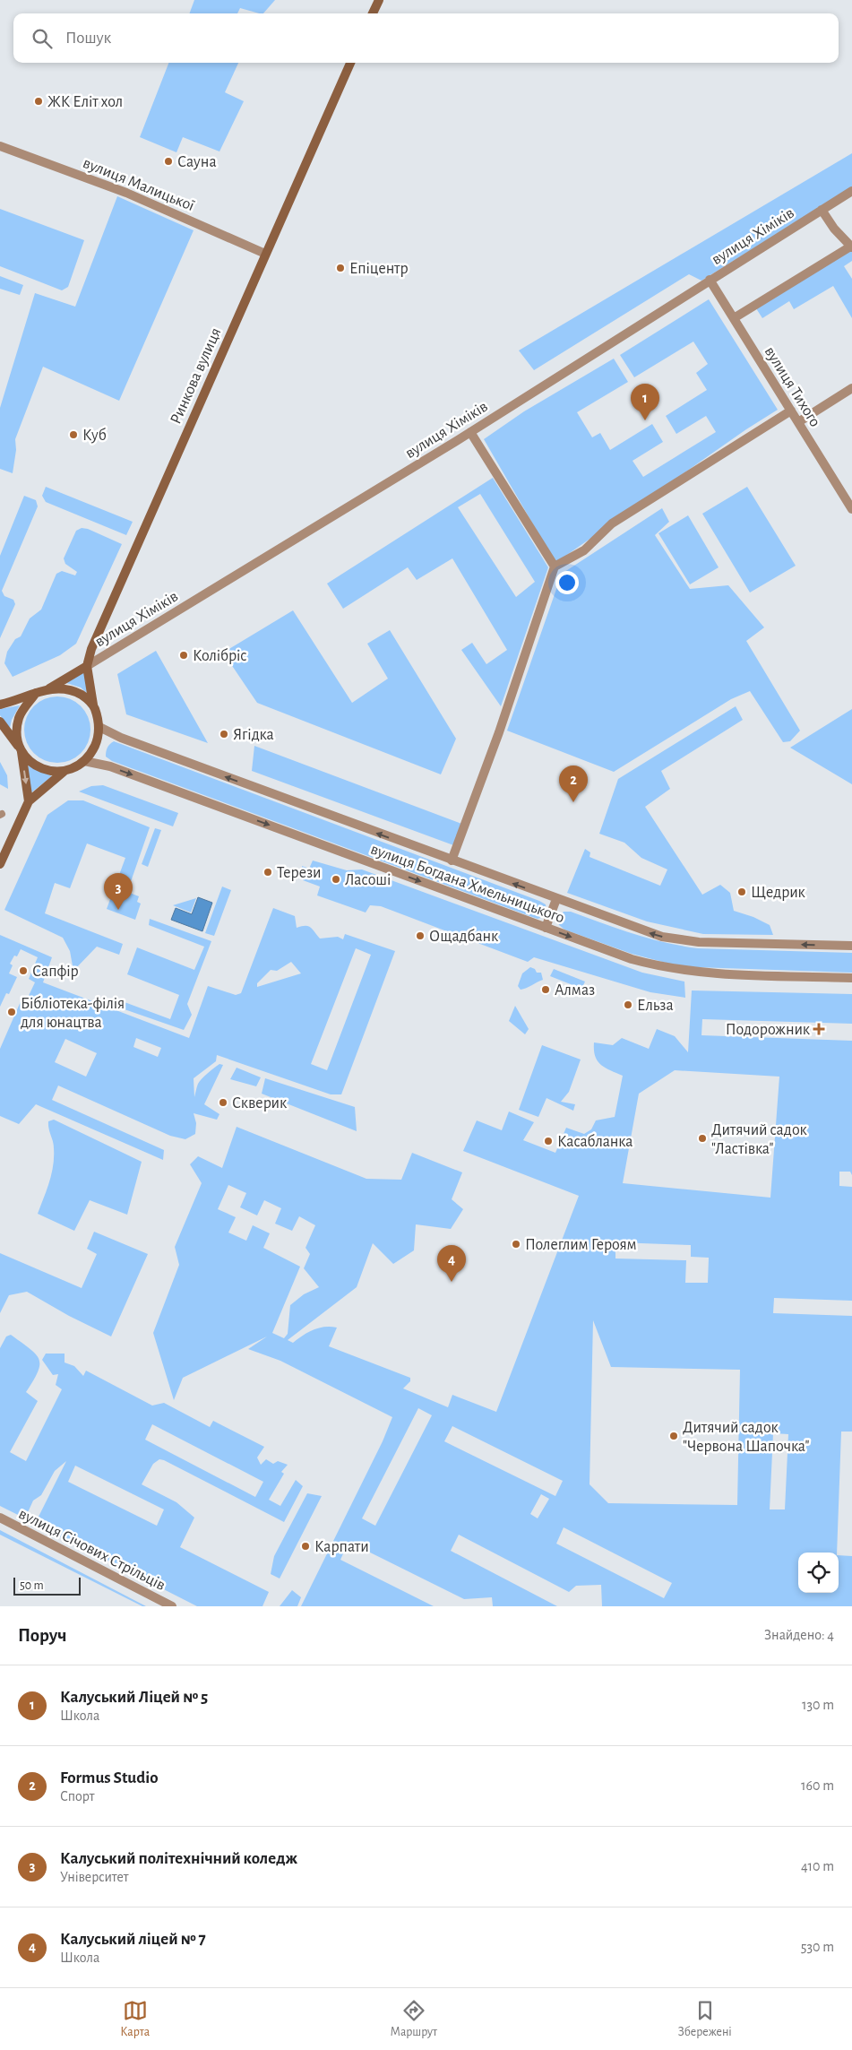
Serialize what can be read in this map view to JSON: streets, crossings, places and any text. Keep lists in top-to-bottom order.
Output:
{
  "streets": {
    "main road": ["вулиця Хіміків", "Ринкова вулиця"],
    "street": [
      "вулиця Малицької",
      "вулиця Тихого",
      "вулиця Богдана Хмельницького",
      "вулиця Січових Стрільців"
    ]
  },
  "crossings": [
    ["вулиця Малицької", "Ринкова вулиця"],
    ["вулиця Хіміків", "Ринкова вулиця"],
    ["вулиця Хіміків", "вулиця Тихого"],
    ["вулиця Хіміків", "вулиця Богдана Хмельницького"]
  ],
  "places": {
    "other": [
      "ЖК Еліт хол",
      "Сауна",
      "Епіцентр",
      "Куб",
      "Колібріс",
      "Ягідка",
      "Терези",
      "Ласоші",
      "Щедрик",
      "Ощадбанк",
      "Сапфір",
      "Алмаз",
      "Ельза",
      "Бібліотека-філія для юнацтва",
      "Скверик",
      "Дитячий садок \"Ластівка\"",
      "Касабланка",
      "Полеглим Героям",
      "Дитячий садок \"Червона Шапочка\"",
      "Карпати"
    ],
    "health": ["Подорожник"]
  },
  "scale_bar": "50 m",
  "page": {
    "search": "Пошук",
    "pins": [
      "1",
      "2",
      "3",
      "4"
    ],
    "scale": "50 m",
    "heading": ["Поруч", "Знайдено: 4"],
    "list": [
      {
        "mark": "1",
        "name": "Калуський Ліцей № 5",
        "note": "Школа",
        "value": "130 m"
      },
      {
        "mark": "2",
        "name": "Formus Studio",
        "note": "Спорт",
        "value": "160 m"
      },
      {
        "mark": "3",
        "name": "Калуський політехнічний коледж",
        "note": "Університет",
        "value": "410 m"
      },
      {
        "mark": "4",
        "name": "Калуський ліцей № 7",
        "note": "Школа",
        "value": "530 m"
      }
    ],
    "nav": ["Карта", "Маршрут", "Збережені"]
  }
}
